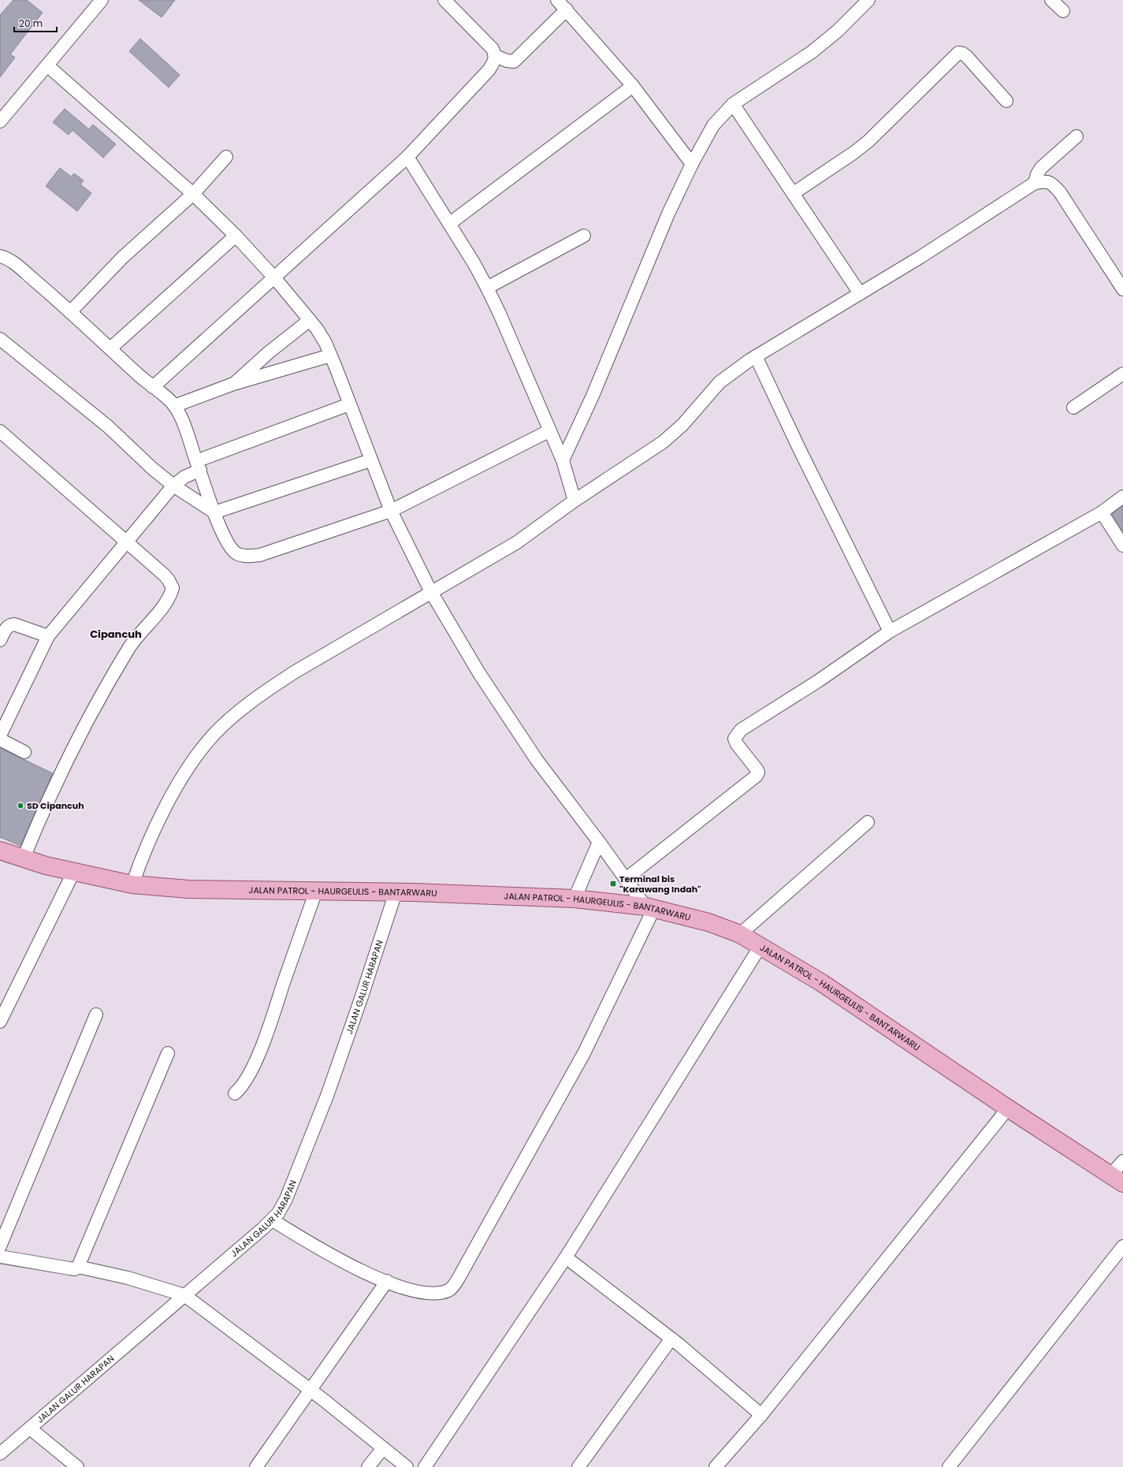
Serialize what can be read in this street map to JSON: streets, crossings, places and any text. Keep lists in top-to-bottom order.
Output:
{
  "streets": {
    "main road": ["JALAN PATROL - HAURGEULIS - BANTARWARU"],
    "street": ["JALAN GALUR HARAPAN"]
  },
  "crossings": [
    ["JALAN PATROL - HAURGEULIS - BANTARWARU", "JALAN GALUR HARAPAN"]
  ],
  "districts": ["Cipancuh"],
  "places": {
    "other": ["SD Cipancuh"],
    "transit": ["Terminal bis \"Karawang Indah\""]
  },
  "scale_bar": "20 m"
}
